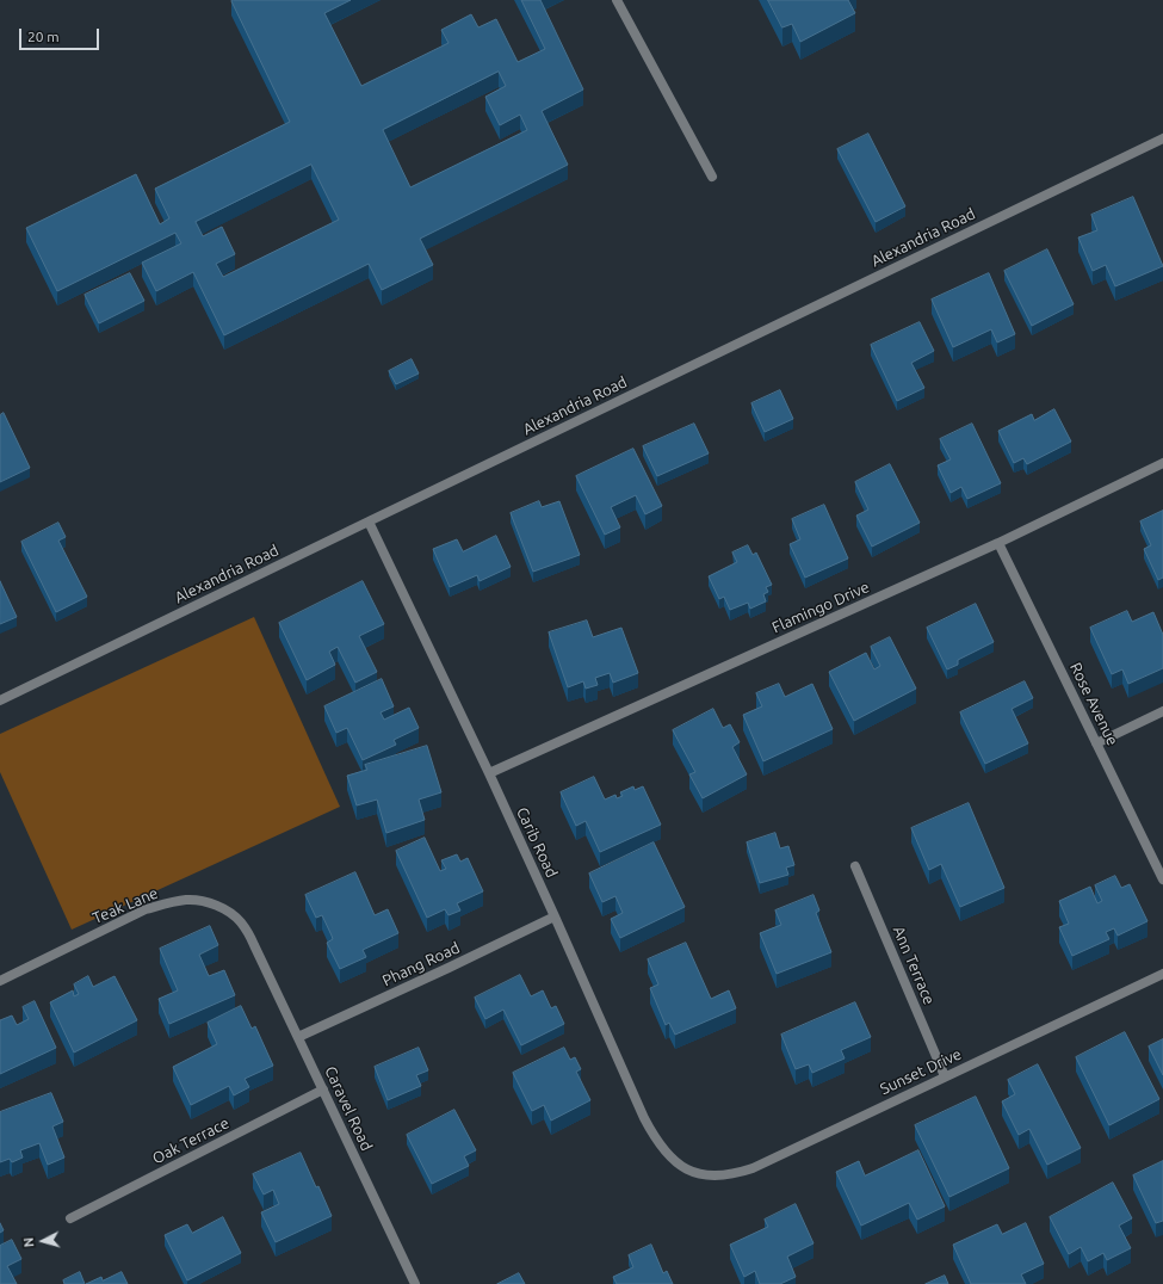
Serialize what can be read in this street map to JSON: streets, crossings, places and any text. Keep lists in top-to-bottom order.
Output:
{
  "streets": {
    "street": [
      "Alexandria Road",
      "Flamingo Drive",
      "Rose Avenue",
      "Carib Road",
      "Teak Lane",
      "Phang Road",
      "Ann Terrace",
      "Sunset Drive",
      "Caravel Road",
      "Oak Terrace"
    ]
  },
  "crossings": [
    ["Alexandria Road", "Carib Road"],
    ["Flamingo Drive", "Rose Avenue"],
    ["Flamingo Drive", "Carib Road"],
    ["Carib Road", "Phang Road"],
    ["Carib Road", "Sunset Drive"],
    ["Teak Lane", "Caravel Road"],
    ["Phang Road", "Caravel Road"],
    ["Ann Terrace", "Sunset Drive"],
    ["Caravel Road", "Oak Terrace"]
  ],
  "scale_bar": "20 m",
  "north": "left"
}
